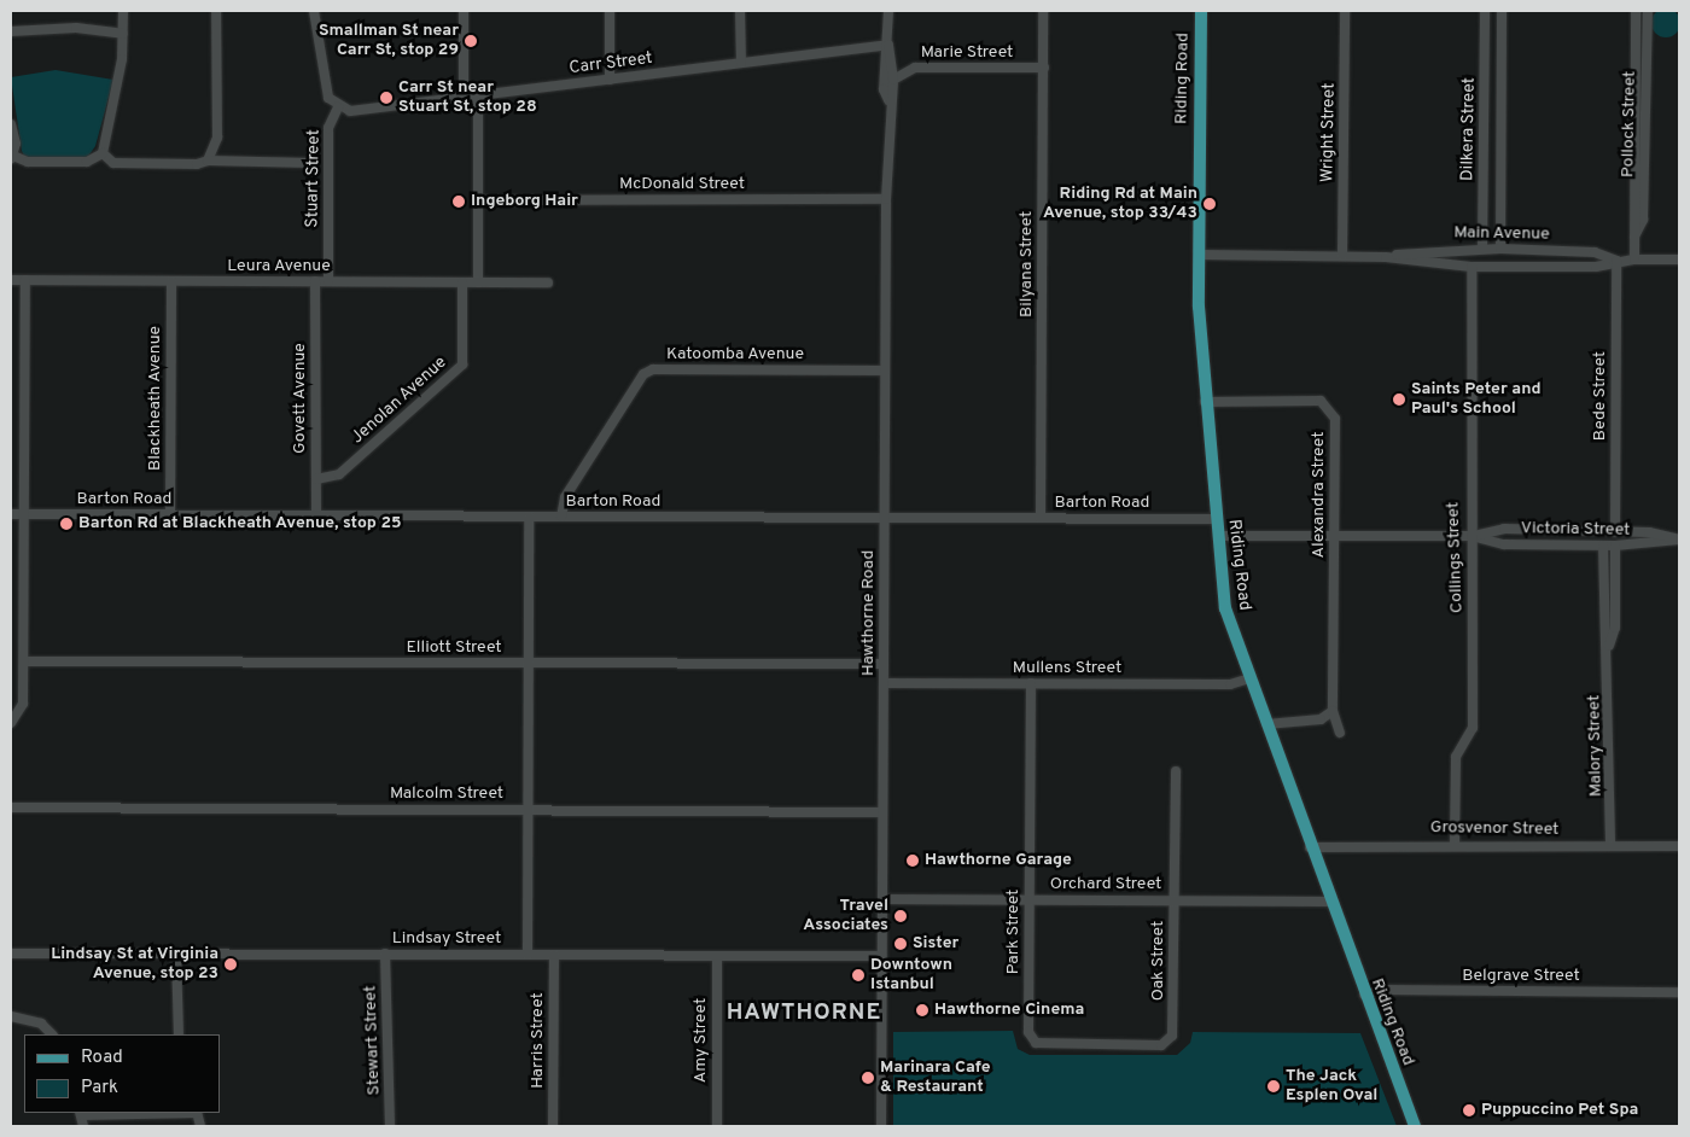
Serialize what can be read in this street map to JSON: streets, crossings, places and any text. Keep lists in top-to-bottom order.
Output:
{
  "streets": {
    "main road": ["Riding Road"],
    "street": [
      "Marie Street",
      "Carr Street",
      "Pollock Street",
      "Dilkera Street",
      "Wright Street",
      "Stuart Street",
      "McDonald Street",
      "Main Avenue",
      "Bilyana Street",
      "Leura Avenue",
      "Katoomba Avenue",
      "Bede Street",
      "Blackheath Avenue",
      "Govett Avenue",
      "Jenolan Avenue",
      "Alexandra Street",
      "Barton Road",
      "Victoria Street",
      "Collings Street",
      "Hawthorne Road",
      "Elliott Street",
      "Mullens Street",
      "Malory Street",
      "Malcolm Street",
      "Grosvenor Street",
      "Orchard Street",
      "Park Street",
      "Lindsay Street",
      "Oak Street",
      "Belgrave Street",
      "Stewart Street",
      "Harris Street",
      "Amy Street"
    ]
  },
  "crossings": [
    ["Marie Street", "Bilyana Street"],
    ["Marie Street", "Hawthorne Road"],
    ["Carr Street", "Stuart Street"],
    ["Carr Street", "Hawthorne Road"],
    ["Riding Road", "Main Avenue"],
    ["Riding Road", "Alexandra Street"],
    ["Riding Road", "Barton Road"],
    ["Riding Road", "Victoria Street"],
    ["Riding Road", "Mullens Street"],
    ["Riding Road", "Grosvenor Street"],
    ["Riding Road", "Orchard Street"],
    ["Riding Road", "Belgrave Street"],
    ["Pollock Street", "Main Avenue"],
    ["Dilkera Street", "Main Avenue"],
    ["Wright Street", "Main Avenue"],
    ["Stuart Street", "Leura Avenue"],
    ["McDonald Street", "Hawthorne Road"],
    ["Main Avenue", "Bede Street"],
    ["Main Avenue", "Collings Street"],
    ["Bilyana Street", "Barton Road"],
    ["Leura Avenue", "Blackheath Avenue"],
    ["Leura Avenue", "Govett Avenue"],
    ["Leura Avenue", "Jenolan Avenue"],
    ["Katoomba Avenue", "Barton Road"],
    ["Katoomba Avenue", "Hawthorne Road"],
    ["Bede Street", "Victoria Street"],
    ["Blackheath Avenue", "Barton Road"],
    ["Govett Avenue", "Jenolan Avenue"],
    ["Govett Avenue", "Barton Road"],
    ["Alexandra Street", "Victoria Street"],
    ["Barton Road", "Hawthorne Road"],
    ["Victoria Street", "Collings Street"],
    ["Victoria Street", "Malory Street"],
    ["Collings Street", "Grosvenor Street"],
    ["Hawthorne Road", "Elliott Street"],
    ["Hawthorne Road", "Mullens Street"],
    ["Hawthorne Road", "Malcolm Street"],
    ["Hawthorne Road", "Orchard Street"],
    ["Hawthorne Road", "Lindsay Street"],
    ["Mullens Street", "Park Street"],
    ["Malory Street", "Grosvenor Street"],
    ["Orchard Street", "Park Street"],
    ["Orchard Street", "Oak Street"],
    ["Park Street", "Oak Street"],
    ["Lindsay Street", "Stewart Street"],
    ["Lindsay Street", "Harris Street"],
    ["Lindsay Street", "Amy Street"]
  ],
  "districts": ["HAWTHORNE"],
  "places": [
    "Smallman St near Carr St, stop 29",
    "Carr St near Stuart St, stop 28",
    "Ingeborg Hair",
    "Riding Rd at Main Avenue, stop 33/43",
    "Saints Peter and Paul's School",
    "Barton Rd at Blackheath Avenue, stop 25",
    "Hawthorne Garage",
    "Travel Associates",
    "Sister",
    "Lindsay St at Virginia Avenue, stop 23",
    "Downtown Istanbul",
    "Hawthorne Cinema",
    "Marinara Cafe & Restaurant",
    "The Jack Esplen Oval",
    "Puppuccino Pet Spa"
  ],
  "legend": ["Road", "Park"]
}
